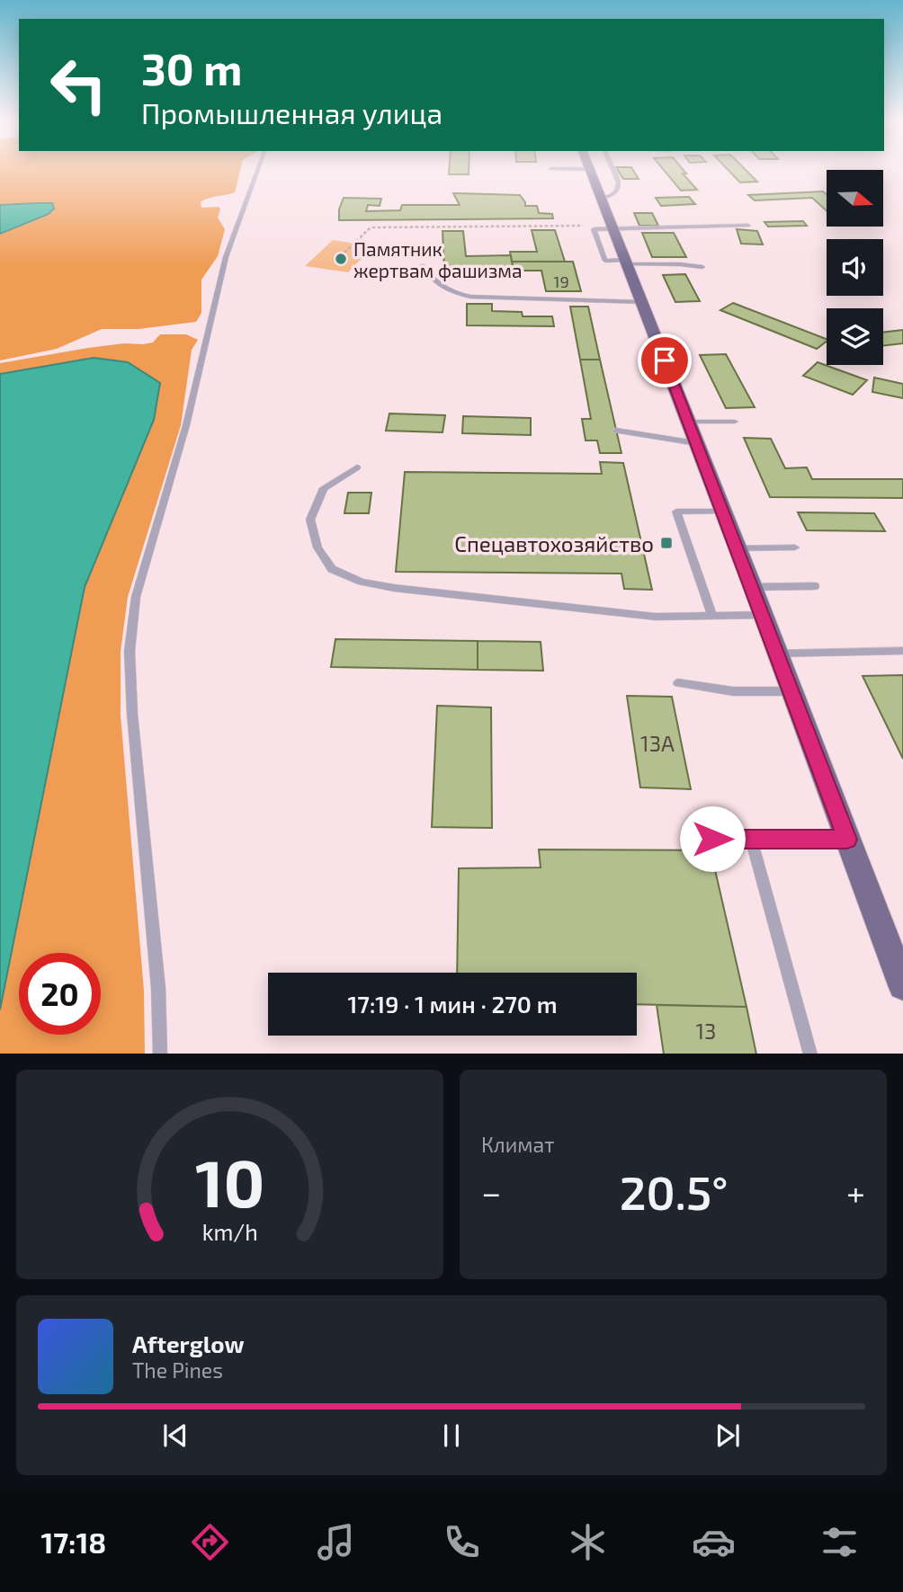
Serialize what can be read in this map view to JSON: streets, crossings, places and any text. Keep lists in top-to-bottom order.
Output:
{
  "places": {
    "other": ["Памятник жертвам фашизма"],
    "transit": ["Спецавтохозяйство"]
  },
  "house_numbers": ["19", "13А", "13"],
  "north": "right",
  "page": {
    "turn": ["30 m", "Промышленная улица"],
    "limit": "20",
    "trip": "17:19 · 1 мин · 270 m",
    "tile": "Климат",
    "heat": ["−", "20.5°", "+"],
    "song": ["Afterglow", "The Pines"],
    "tabs": "17:18",
    "gauge": ["10", "km/h"]
  }
}
